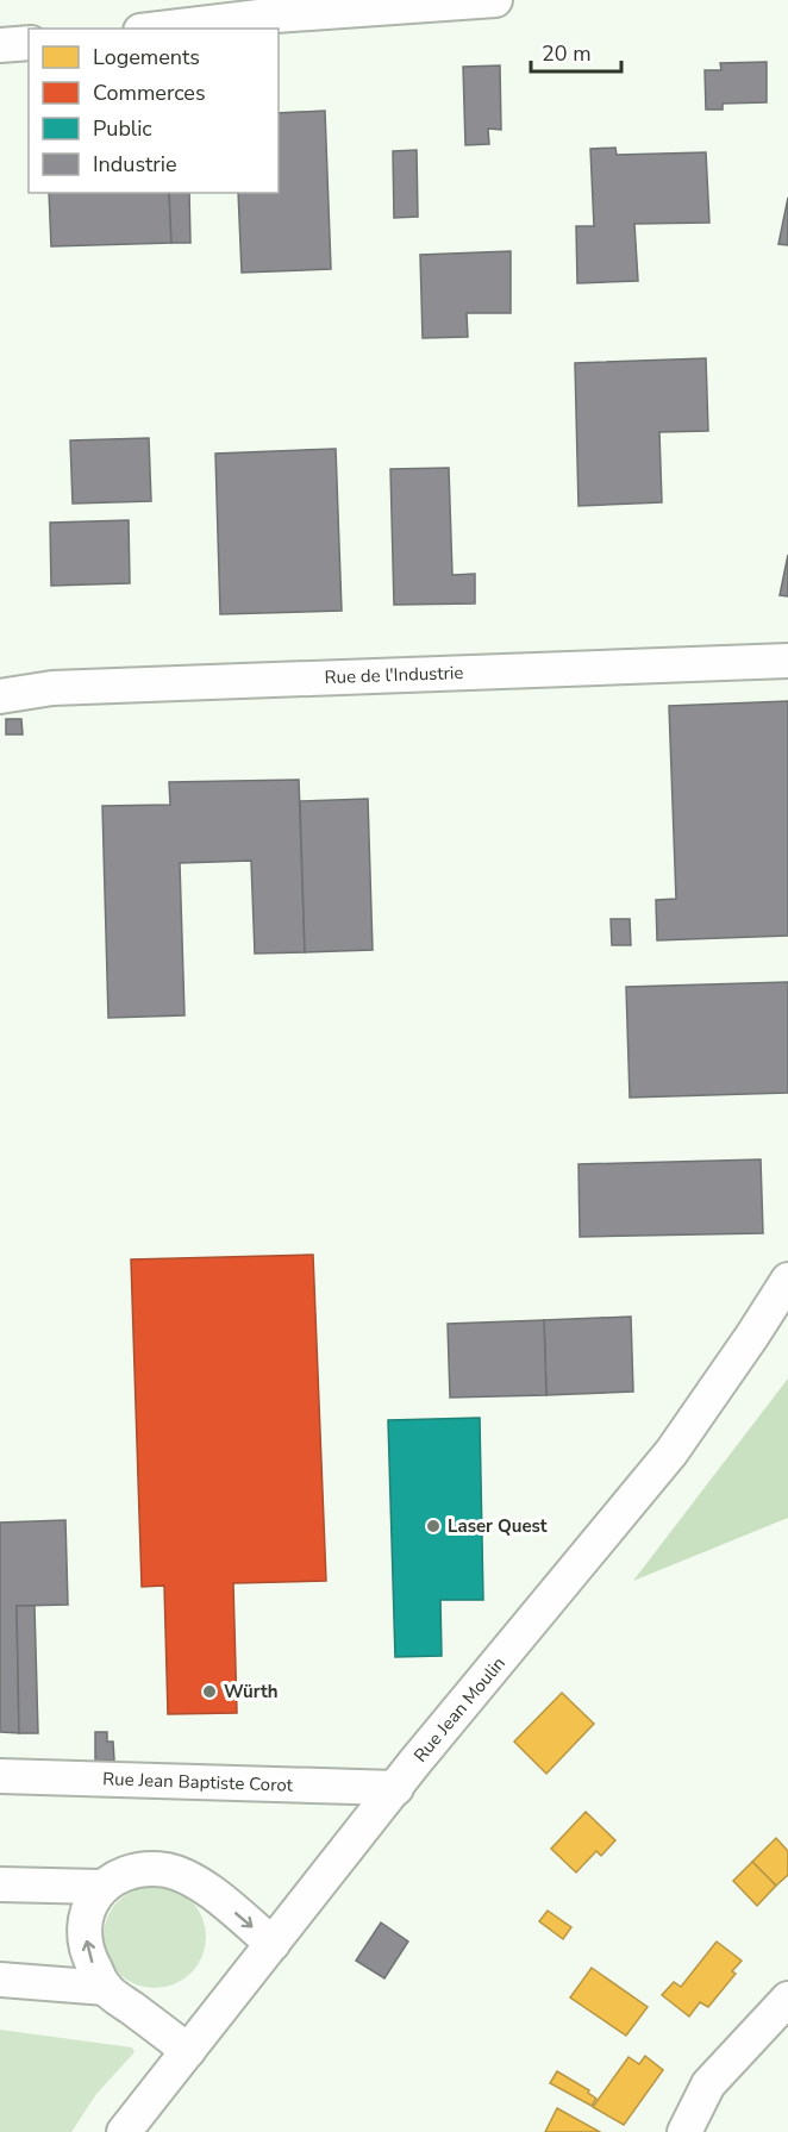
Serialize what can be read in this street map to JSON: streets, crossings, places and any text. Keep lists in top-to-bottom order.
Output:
{
  "streets": {
    "street": ["Rue de l'Industrie", "Rue Jean Moulin", "Rue Jean Baptiste Corot"]
  },
  "crossings": [
    ["Rue Jean Moulin", "Rue Jean Baptiste Corot"]
  ],
  "places": ["Laser Quest", "Würth"],
  "legend": [
    "Logements",
    "Commerces",
    "Public",
    "Industrie"
  ],
  "scale_bar": "20 m"
}
